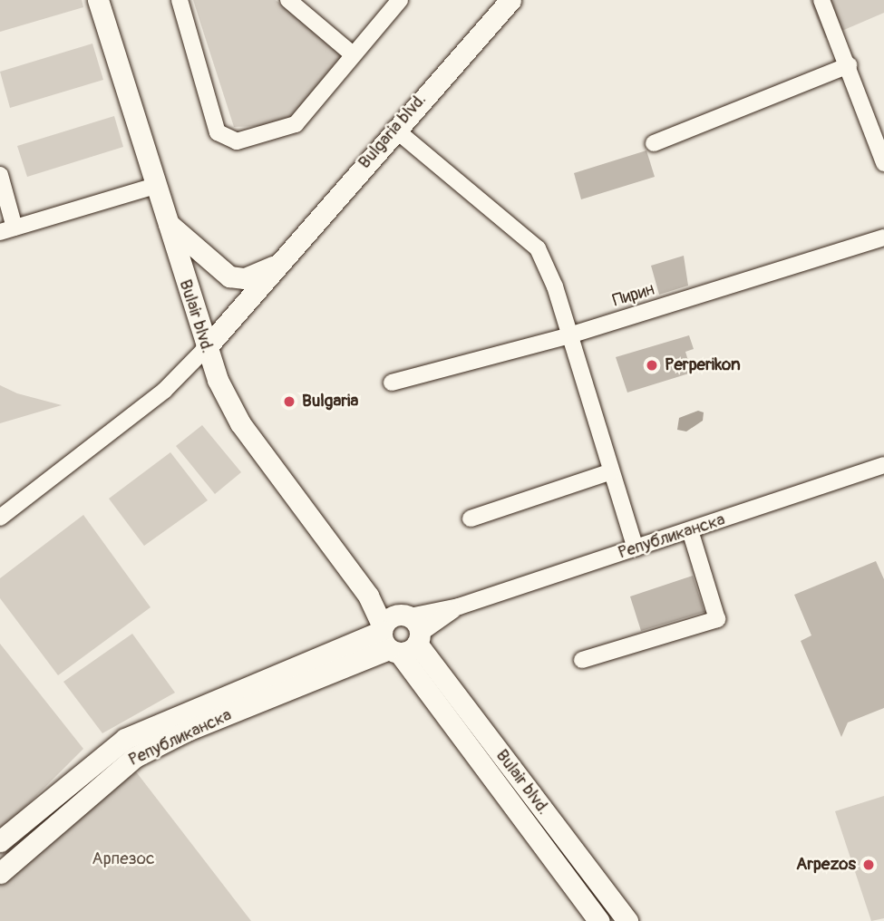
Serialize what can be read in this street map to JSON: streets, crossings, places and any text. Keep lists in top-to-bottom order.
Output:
{
  "streets": {
    "main road": ["Bulgaria blvd.", "Bulair blvd.", "Републиканска"],
    "street": ["Пирин"]
  },
  "crossings": [
    ["Bulgaria blvd.", "Bulair blvd."],
    ["Bulair blvd.", "Републиканска"]
  ],
  "parks": ["Арпезос"],
  "places": ["Perperikon", "Bulgaria", "Arpezos"]
}
